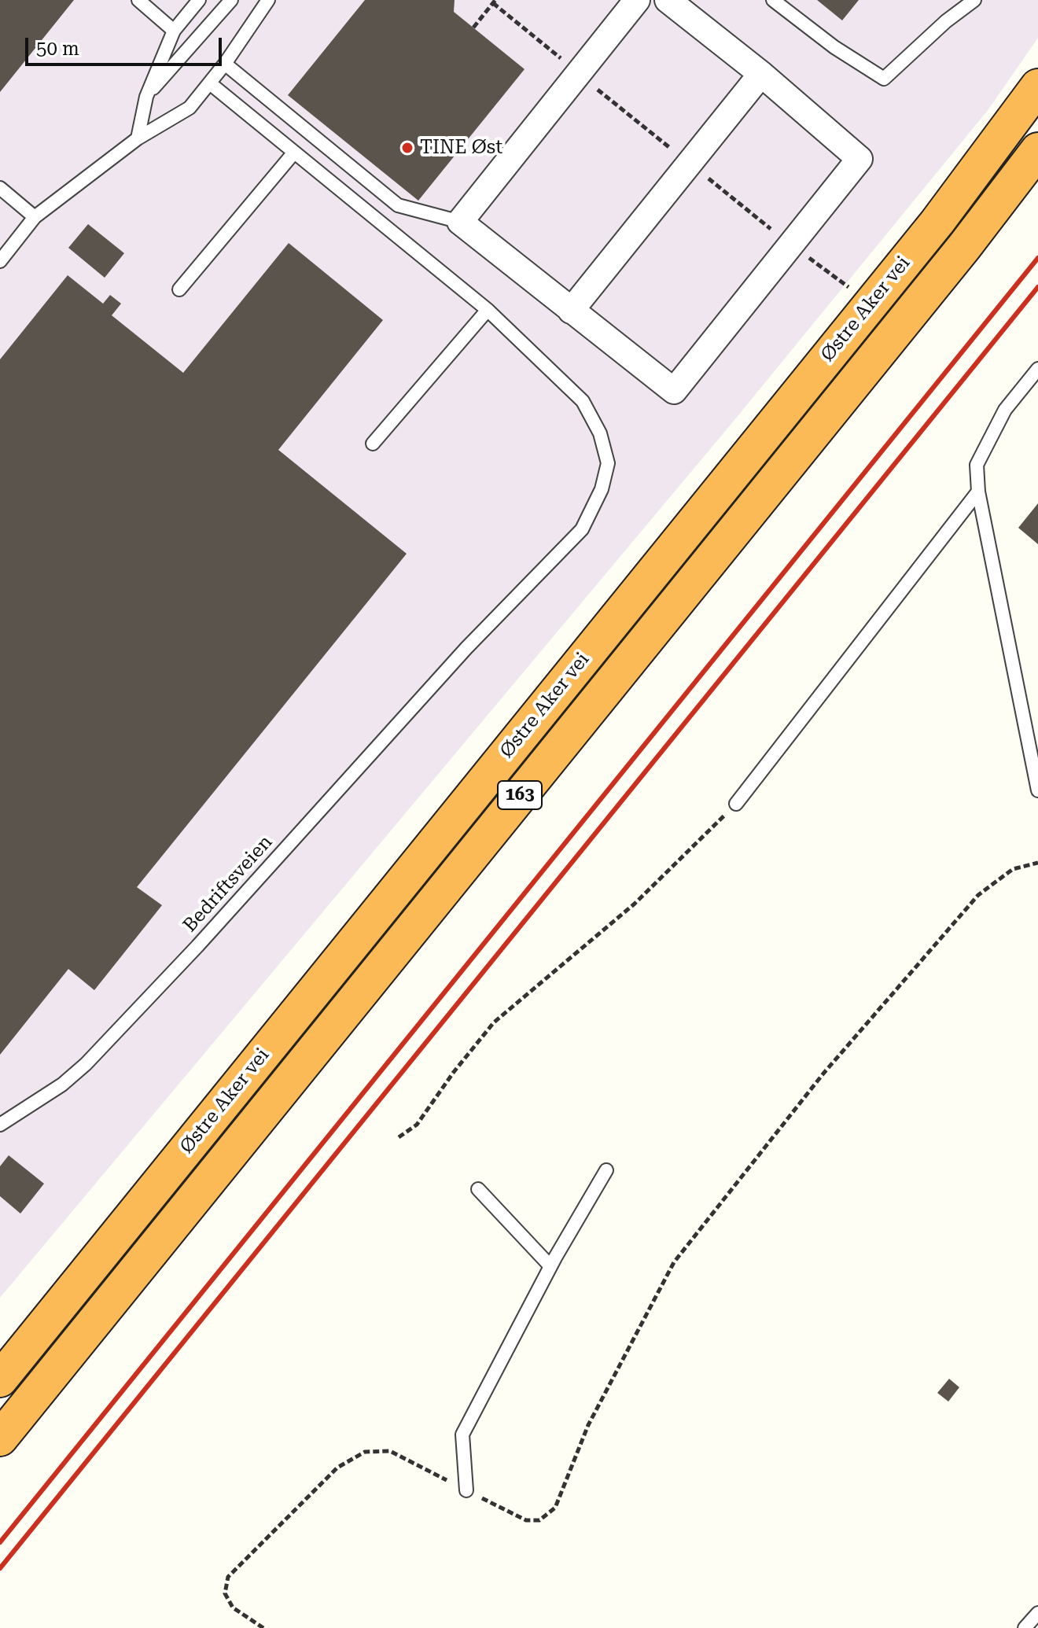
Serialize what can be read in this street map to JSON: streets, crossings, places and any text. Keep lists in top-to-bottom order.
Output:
{
  "streets": {
    "highway": ["Østre Aker vei", "163"],
    "lane": ["Bedriftsveien"]
  },
  "places": ["TINE Øst"],
  "scale_bar": "50 m"
}
